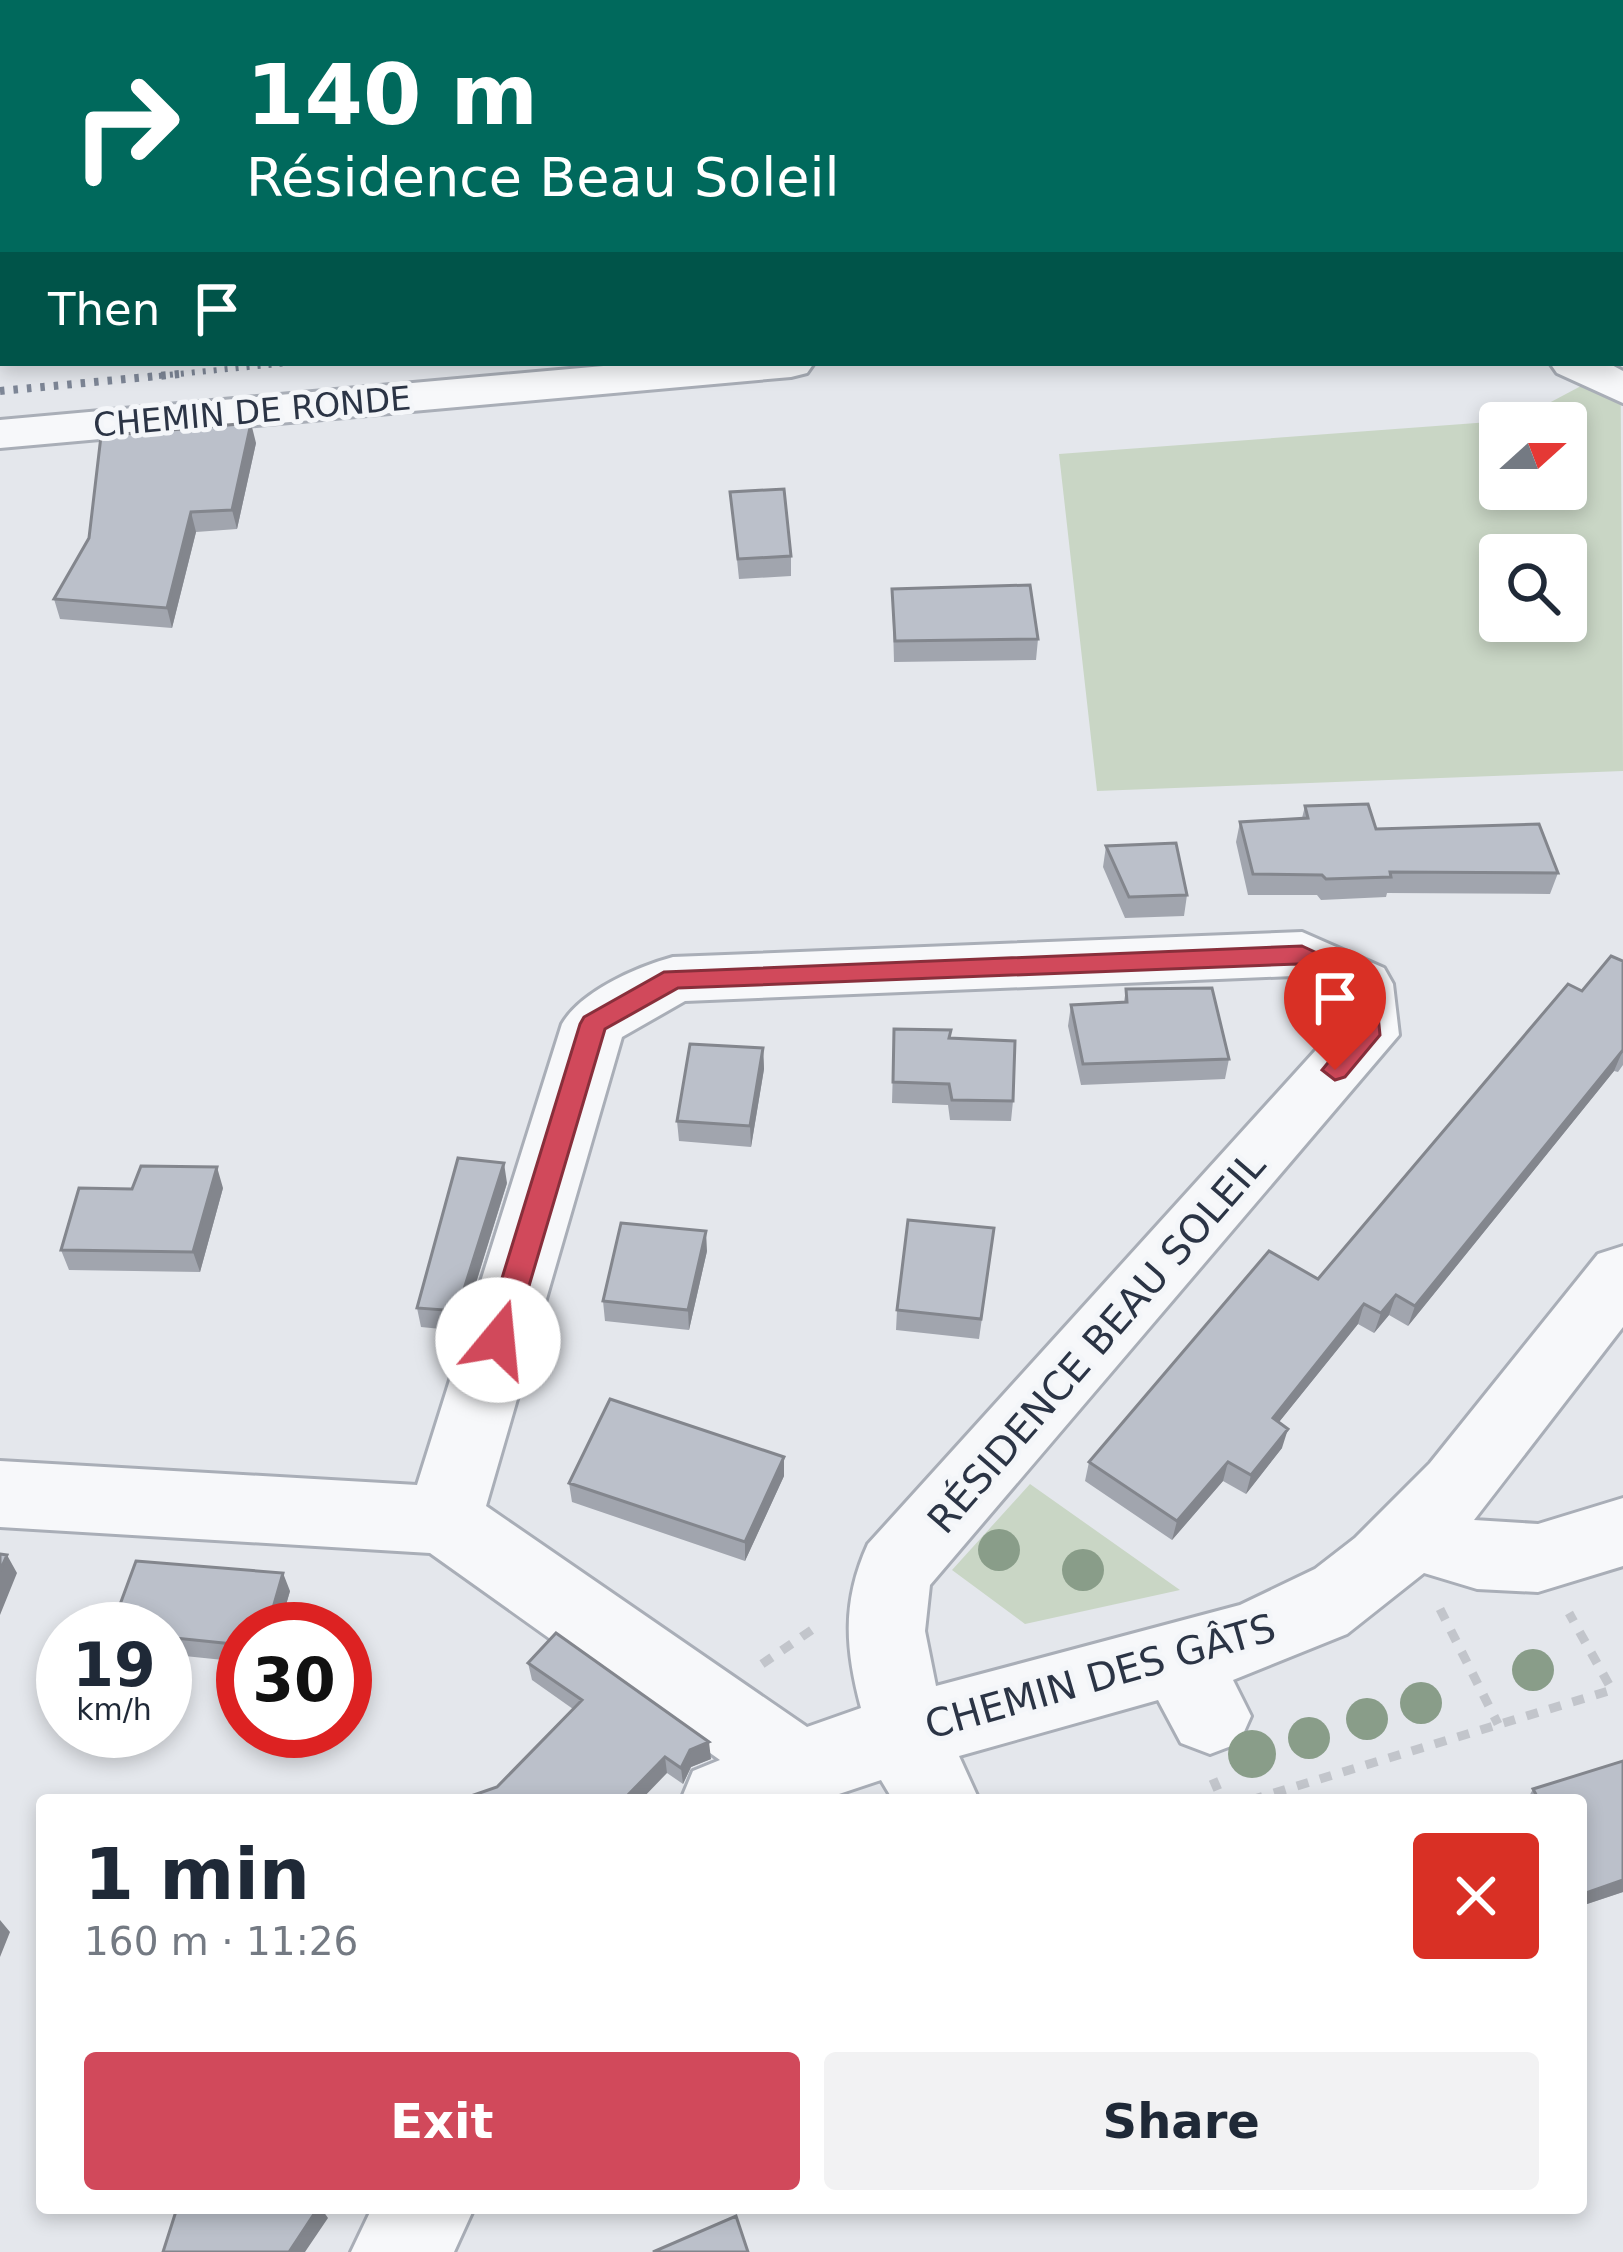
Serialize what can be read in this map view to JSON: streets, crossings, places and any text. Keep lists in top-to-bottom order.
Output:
{
  "streets": {
    "street": ["CHEMIN DE RONDE", "RÉSIDENCE BEAU SOLEIL", "CHEMIN DES GÂTS"]
  },
  "north": "right",
  "page": {
    "turn": ["140 m", "Résidence Beau Soleil"],
    "then": "Then",
    "speed": "19 km/h",
    "limit": "30",
    "heading": ["1 min", "160 m · 11:26"],
    "buttons": ["Exit", "Share"]
  }
}
